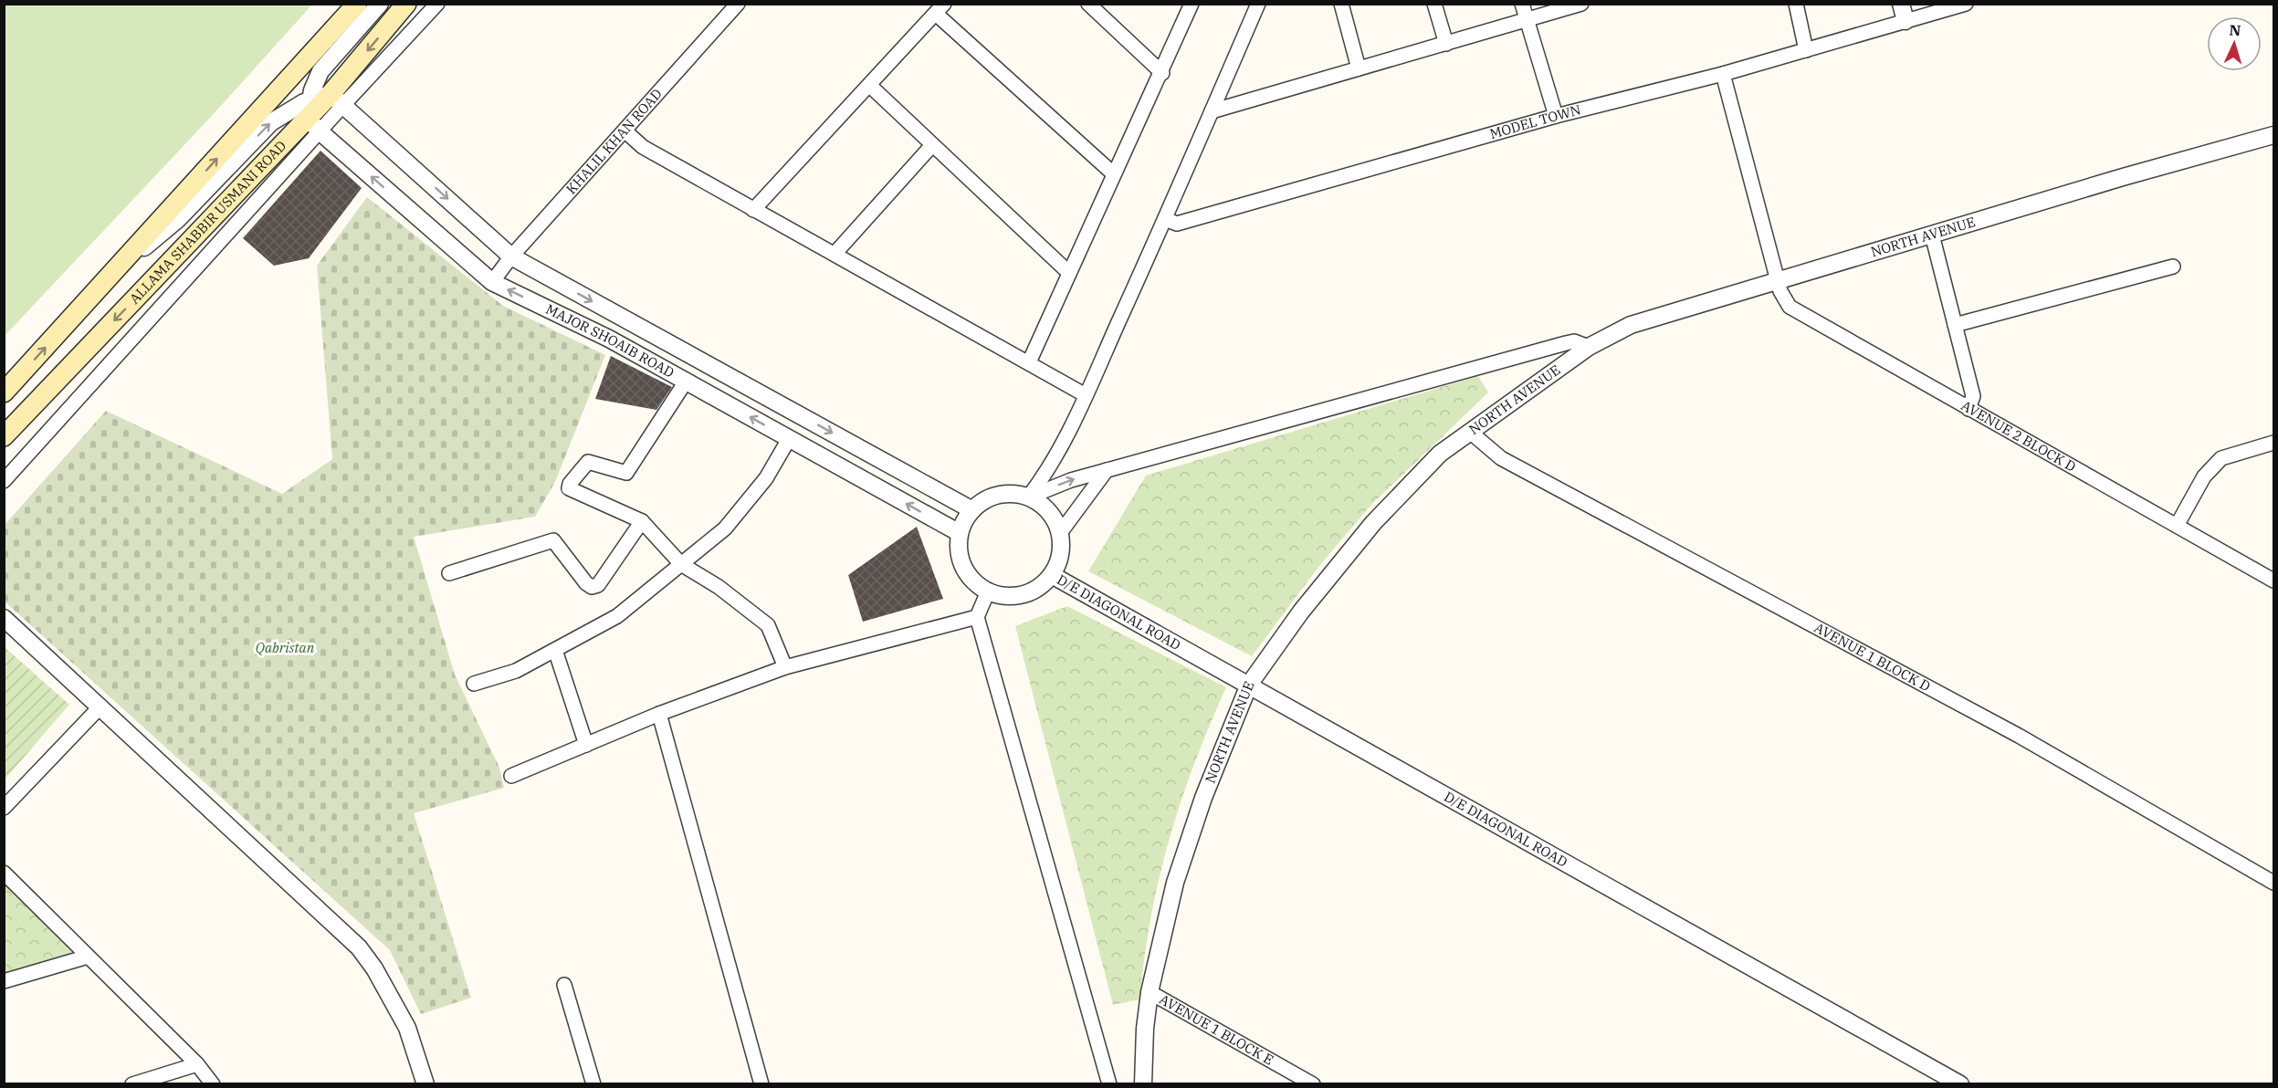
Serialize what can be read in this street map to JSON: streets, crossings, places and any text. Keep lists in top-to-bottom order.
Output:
{
  "streets": {
    "main road": ["ALLAMA SHABBIR USMANI ROAD"],
    "street": [
      "MODEL TOWN",
      "KHALIL KHAN ROAD",
      "NORTH AVENUE",
      "MAJOR SHOAIB ROAD",
      "AVENUE 2 BLOCK D",
      "D/E DIAGONAL ROAD",
      "AVENUE 1 BLOCK D",
      "AVENUE 1 BLOCK E"
    ]
  },
  "crossings": [
    ["MODEL TOWN", "AVENUE 2 BLOCK D"],
    ["KHALIL KHAN ROAD", "MAJOR SHOAIB ROAD"],
    ["ALLAMA SHABBIR USMANI ROAD", "MAJOR SHOAIB ROAD"],
    ["NORTH AVENUE", "AVENUE 2 BLOCK D"],
    ["NORTH AVENUE", "D/E DIAGONAL ROAD"],
    ["NORTH AVENUE", "AVENUE 1 BLOCK D"],
    ["NORTH AVENUE", "AVENUE 1 BLOCK E"],
    ["MAJOR SHOAIB ROAD", "D/E DIAGONAL ROAD"]
  ],
  "parks": ["Qabristan"],
  "north": "top"
}
